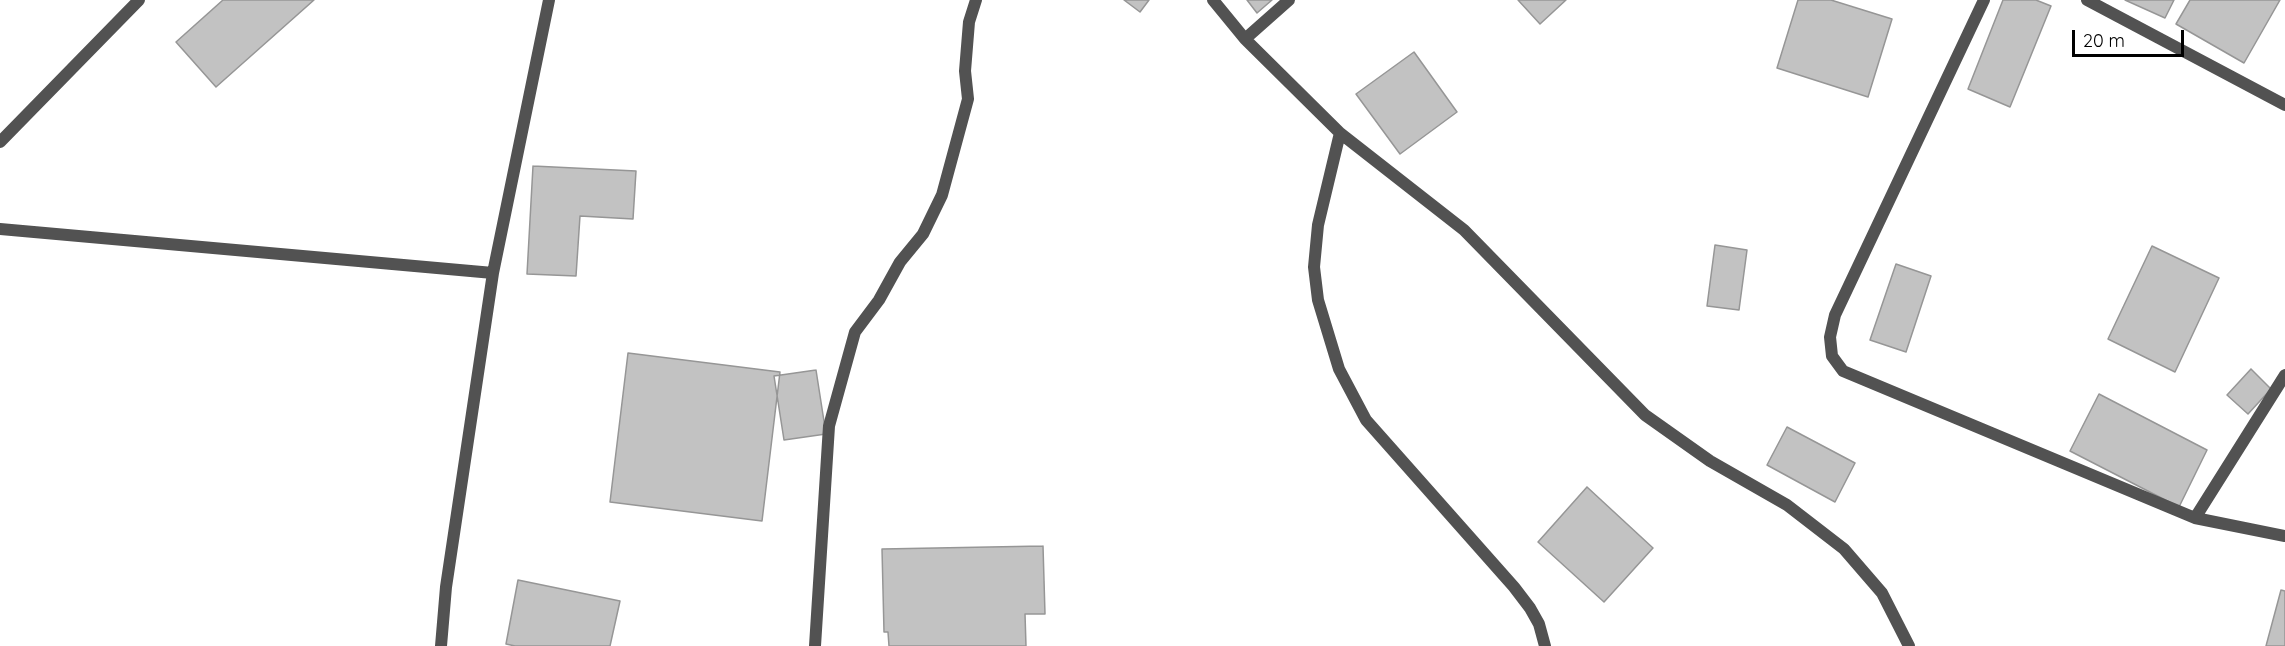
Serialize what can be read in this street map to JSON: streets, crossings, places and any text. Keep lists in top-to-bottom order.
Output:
{
  "scale_bar": "20 m"
}
